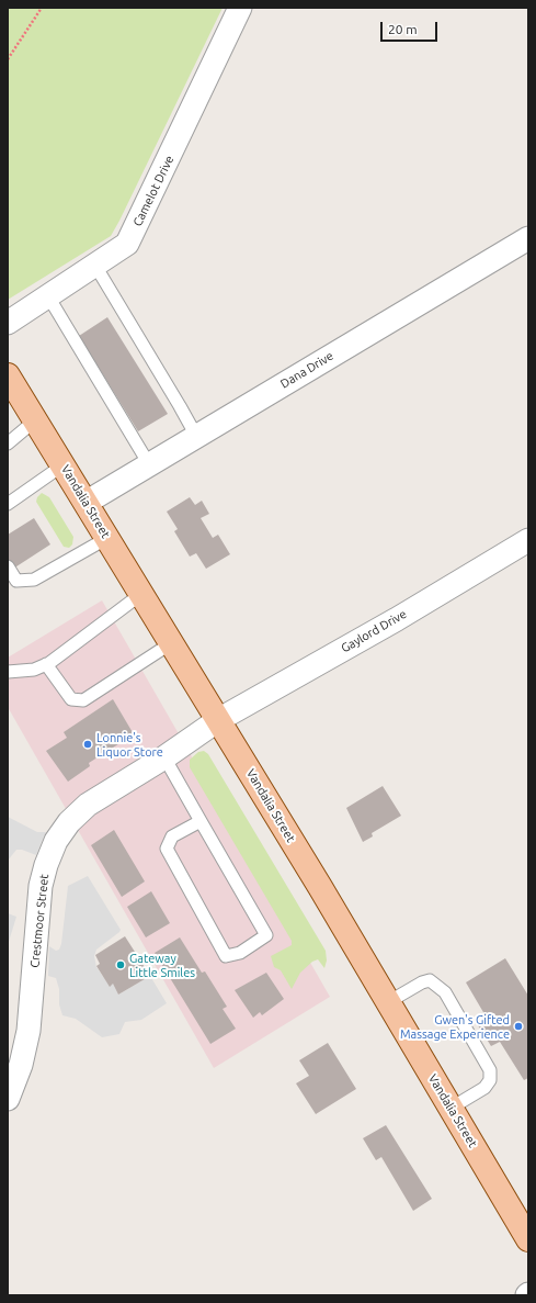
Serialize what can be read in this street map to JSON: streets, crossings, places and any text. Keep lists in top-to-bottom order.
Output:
{
  "streets": {
    "main road": ["Vandalia Street"],
    "street": [
      "Camelot Drive",
      "Dana Drive",
      "Gaylord Drive",
      "Crestmoor Street"
    ]
  },
  "crossings": [
    ["Dana Drive", "Vandalia Street"],
    ["Vandalia Street", "Gaylord Drive"],
    ["Vandalia Street", "Crestmoor Street"],
    ["Gaylord Drive", "Crestmoor Street"]
  ],
  "places": ["Lonnie's Liquor Store", "Gateway Little Smiles", "Gwen's Gifted Massage Experience"],
  "scale_bar": "20 m"
}
